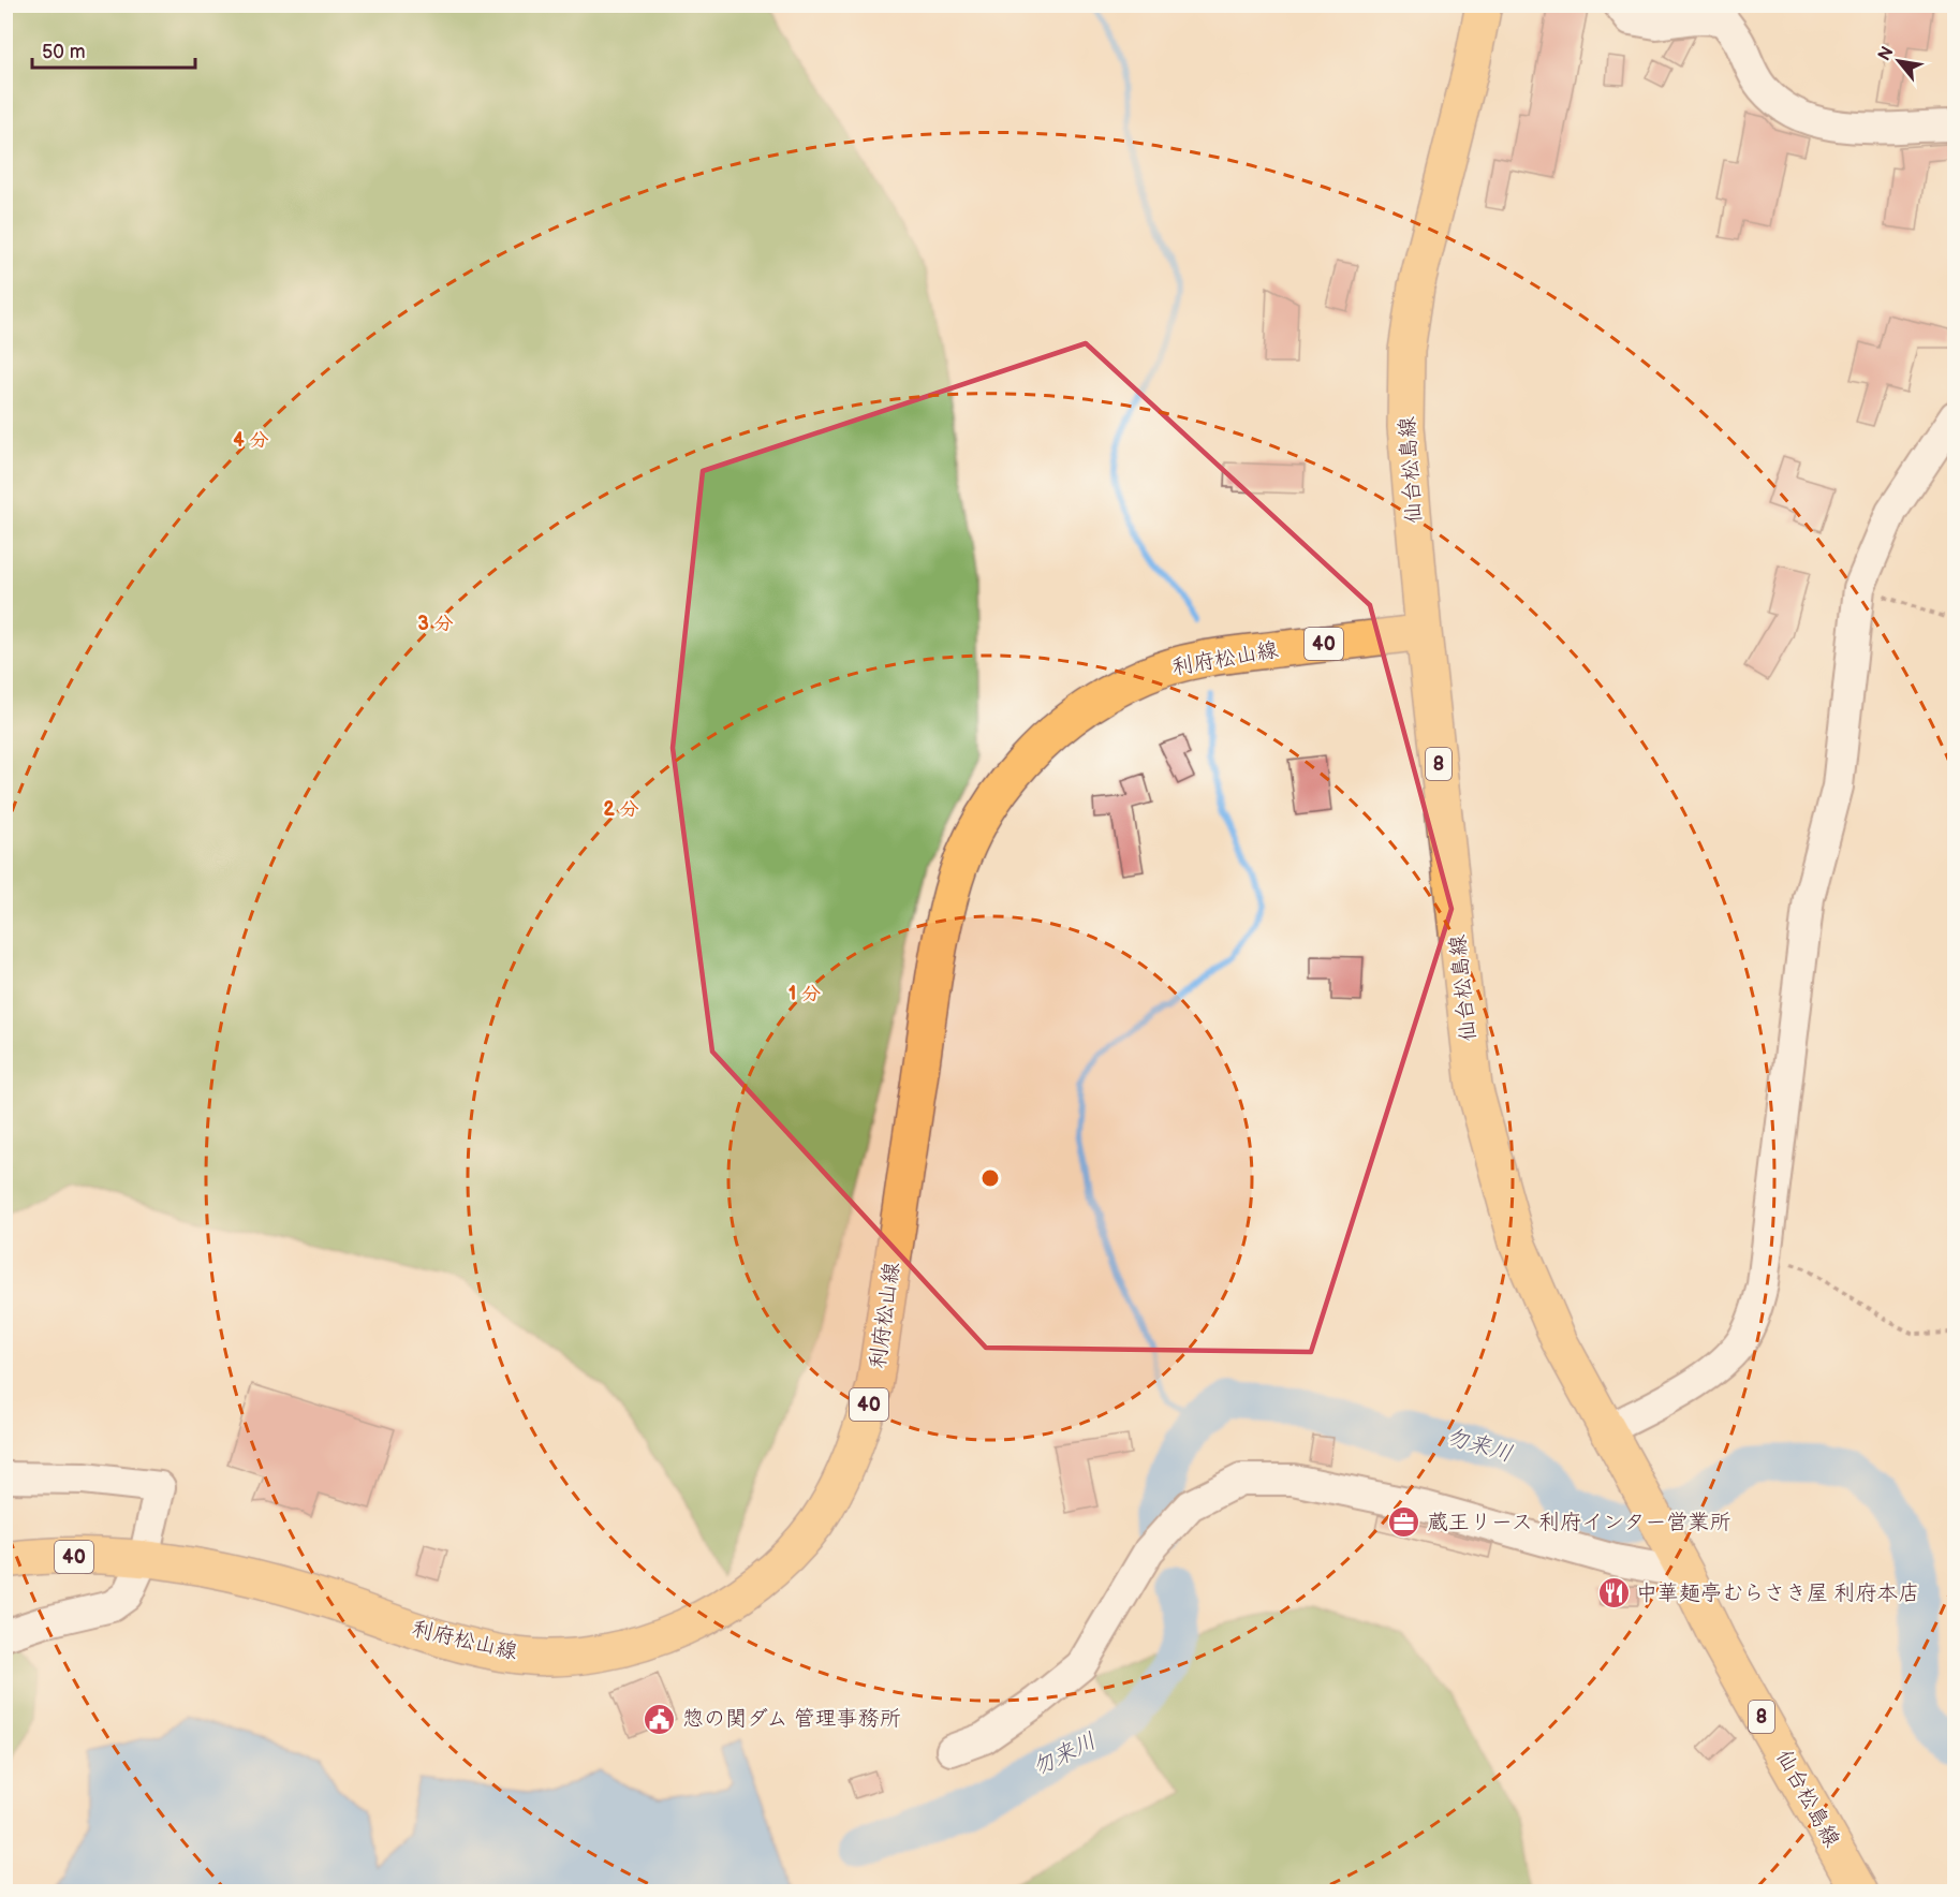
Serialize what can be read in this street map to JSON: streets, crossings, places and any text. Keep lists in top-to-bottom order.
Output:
{
  "streets": {
    "main road": [
      "仙台松島線",
      "40",
      "利府松山線",
      "8"
    ]
  },
  "crossings": [
    ["仙台松島線", "利府松山線"]
  ],
  "water": ["勿来川"],
  "places": {
    "office": ["蔵王リース 利府インター営業所"],
    "restaurant": ["中華麺亭むらさき屋 利府本店"],
    "public building": ["惣の関ダム 管理事務所"]
  },
  "scale_bar": "50 m",
  "north": "top left",
  "rings": [
    "4 分",
    "3 分",
    "2 分",
    "1 分"
  ]
}
